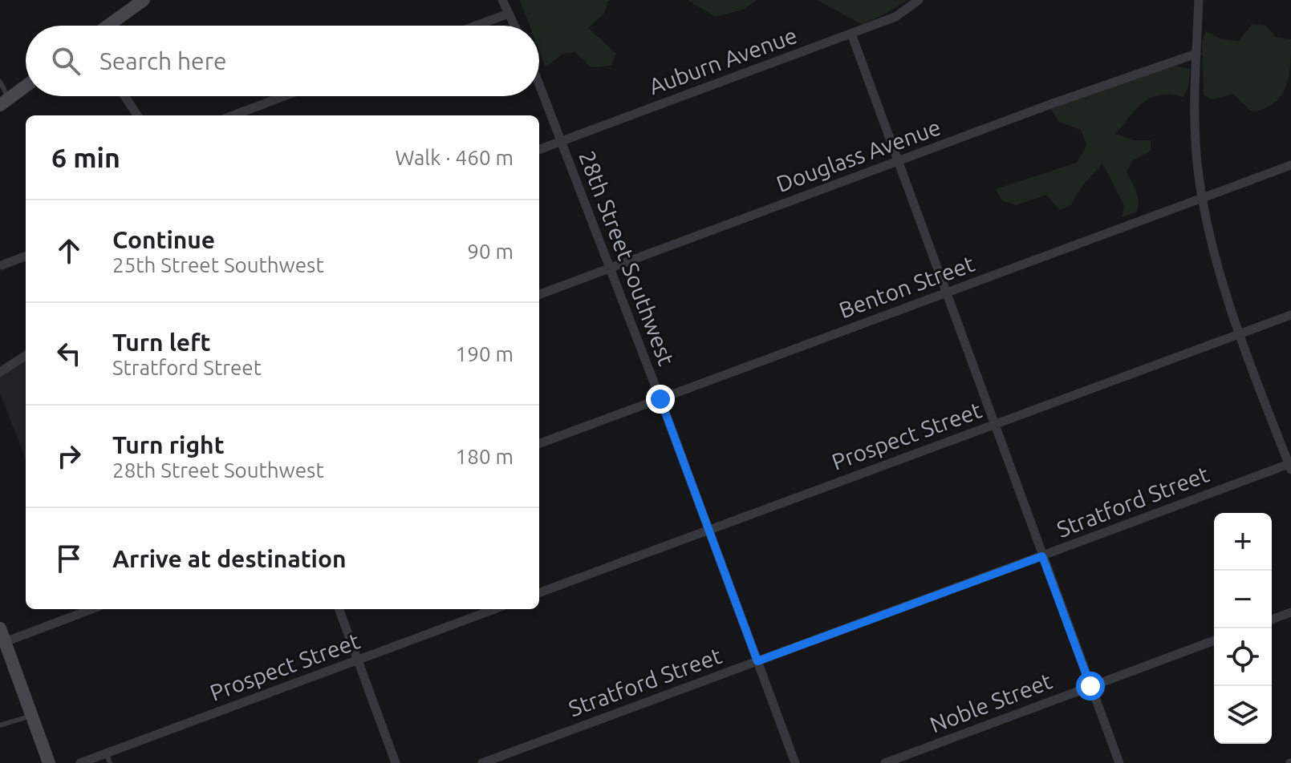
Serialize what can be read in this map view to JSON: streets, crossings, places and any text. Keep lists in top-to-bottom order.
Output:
{
  "streets": {
    "street": [
      "Auburn Avenue",
      "Douglass Avenue",
      "28th Street Southwest",
      "Benton Street",
      "Prospect Street",
      "Stratford Street",
      "Noble Street"
    ]
  },
  "crossings": [
    ["Auburn Avenue", "28th Street Southwest"],
    ["Douglass Avenue", "28th Street Southwest"],
    ["28th Street Southwest", "Benton Street"],
    ["28th Street Southwest", "Prospect Street"],
    ["28th Street Southwest", "Stratford Street"]
  ],
  "page": {
    "search": "Search here",
    "heading": ["6 min", "Walk · 460 m"],
    "list": [
      ["Continue", "25th Street Southwest", "90 m"],
      ["Turn left", "Stratford Street", "190 m"],
      ["Turn right", "28th Street Southwest", "180 m"],
      "Arrive at destination"
    ],
    "map_buttons": ["+", "−"]
  }
}
